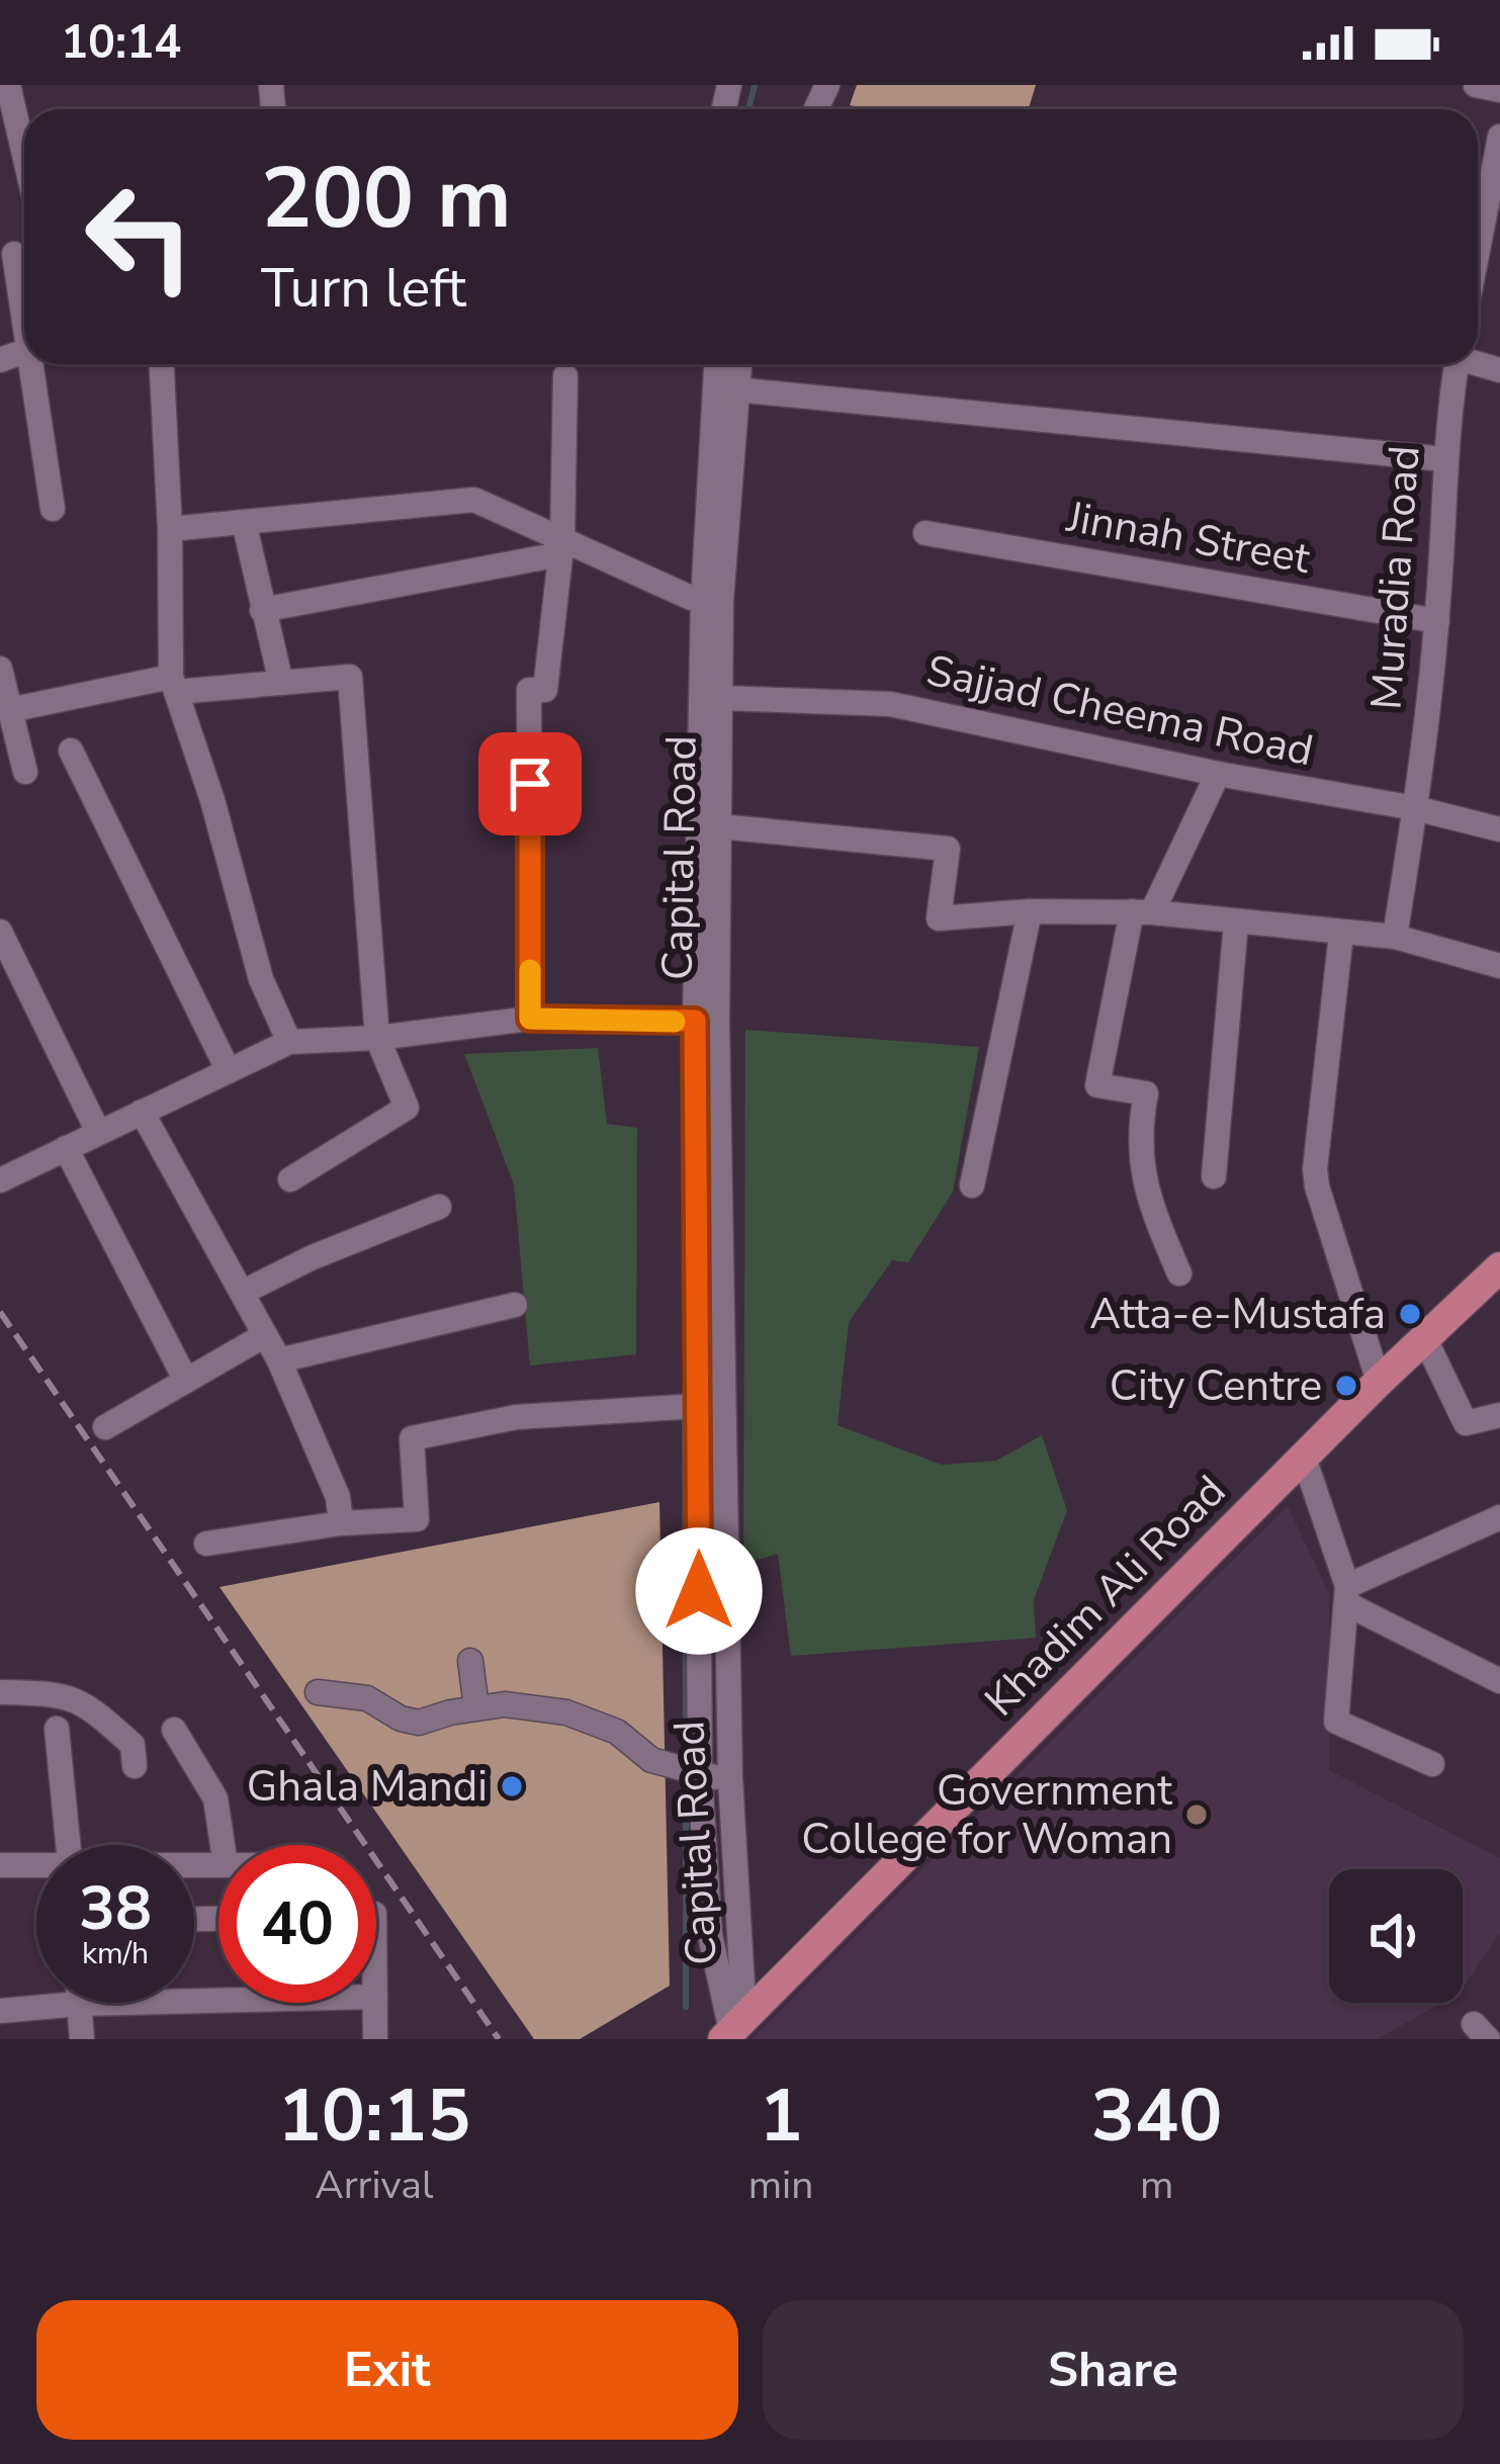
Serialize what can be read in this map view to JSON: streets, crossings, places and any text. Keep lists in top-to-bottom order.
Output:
{
  "streets": {
    "main road": ["Khadim Ali Road"],
    "street": [
      "Jinnah Street",
      "Muradia Road",
      "Sajjad Cheema Road",
      "Capital Road"
    ]
  },
  "crossings": [
    ["Jinnah Street", "Muradia Road"],
    ["Muradia Road", "Sajjad Cheema Road"],
    ["Sajjad Cheema Road", "Capital Road"],
    ["Capital Road", "Khadim Ali Road"]
  ],
  "places": [
    "Atta-e-Mustafa",
    "City Centre",
    "Ghala Mandi",
    "Government College for Woman"
  ],
  "page": {
    "status": "10:14",
    "turn": ["200 m", "Turn left"],
    "speed": "38 km/h",
    "limit": "40",
    "eta": [
      "10:15",
      "Arrival",
      "1",
      "min",
      "340",
      "m"
    ],
    "buttons": ["Exit", "Share"]
  }
}
